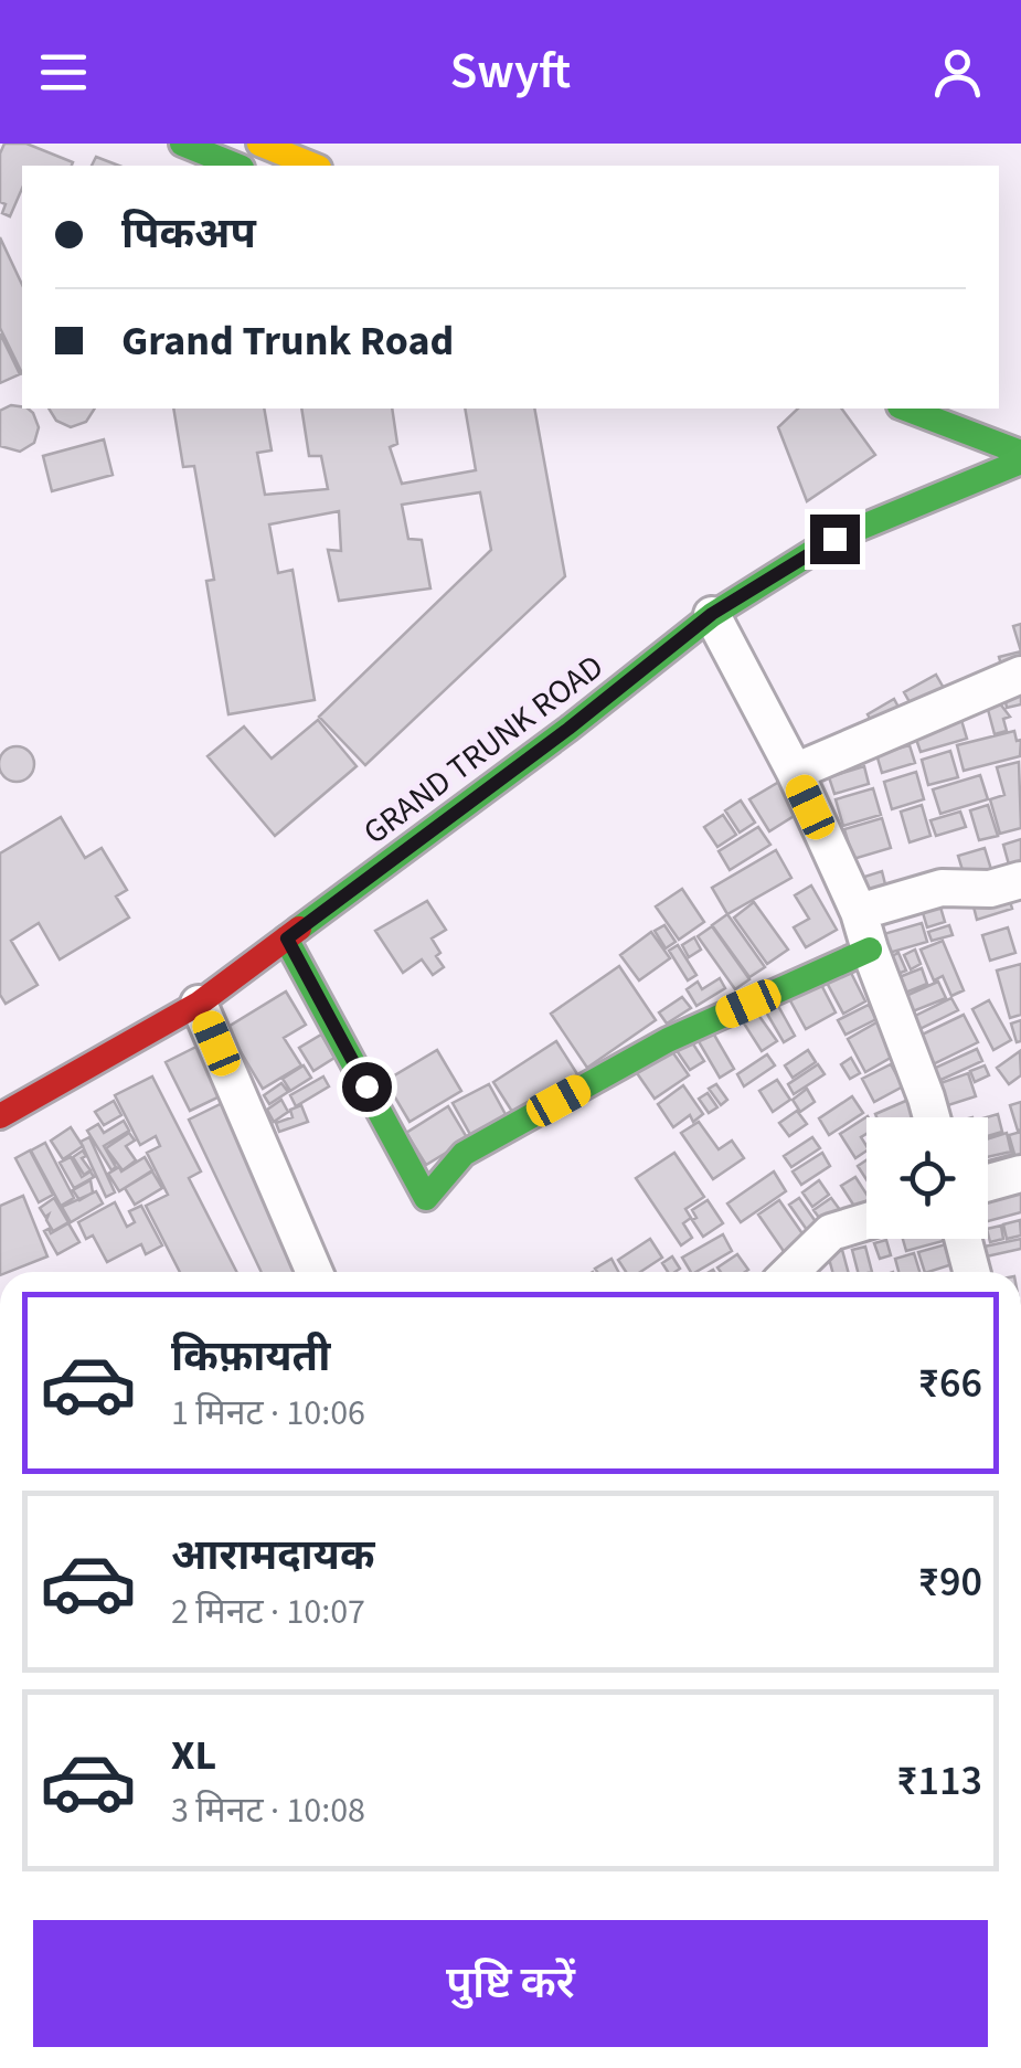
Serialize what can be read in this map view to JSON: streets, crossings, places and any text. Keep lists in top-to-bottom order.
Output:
{
  "streets": {
    "main road": ["GRAND TRUNK ROAD"]
  },
  "page": {
    "header": "Swyft",
    "banner": ["पिकअप", "Grand Trunk Road"],
    "list": [
      {
        "name": "किफ़ायती",
        "note": "1 मिनट · 10:06",
        "value": "₹66"
      },
      {
        "name": "आरामदायक",
        "note": "2 मिनट · 10:07",
        "value": "₹90"
      },
      {
        "name": "XL",
        "note": "3 मिनट · 10:08",
        "value": "₹113"
      }
    ],
    "buttons": "पुष्टि करें"
  }
}
